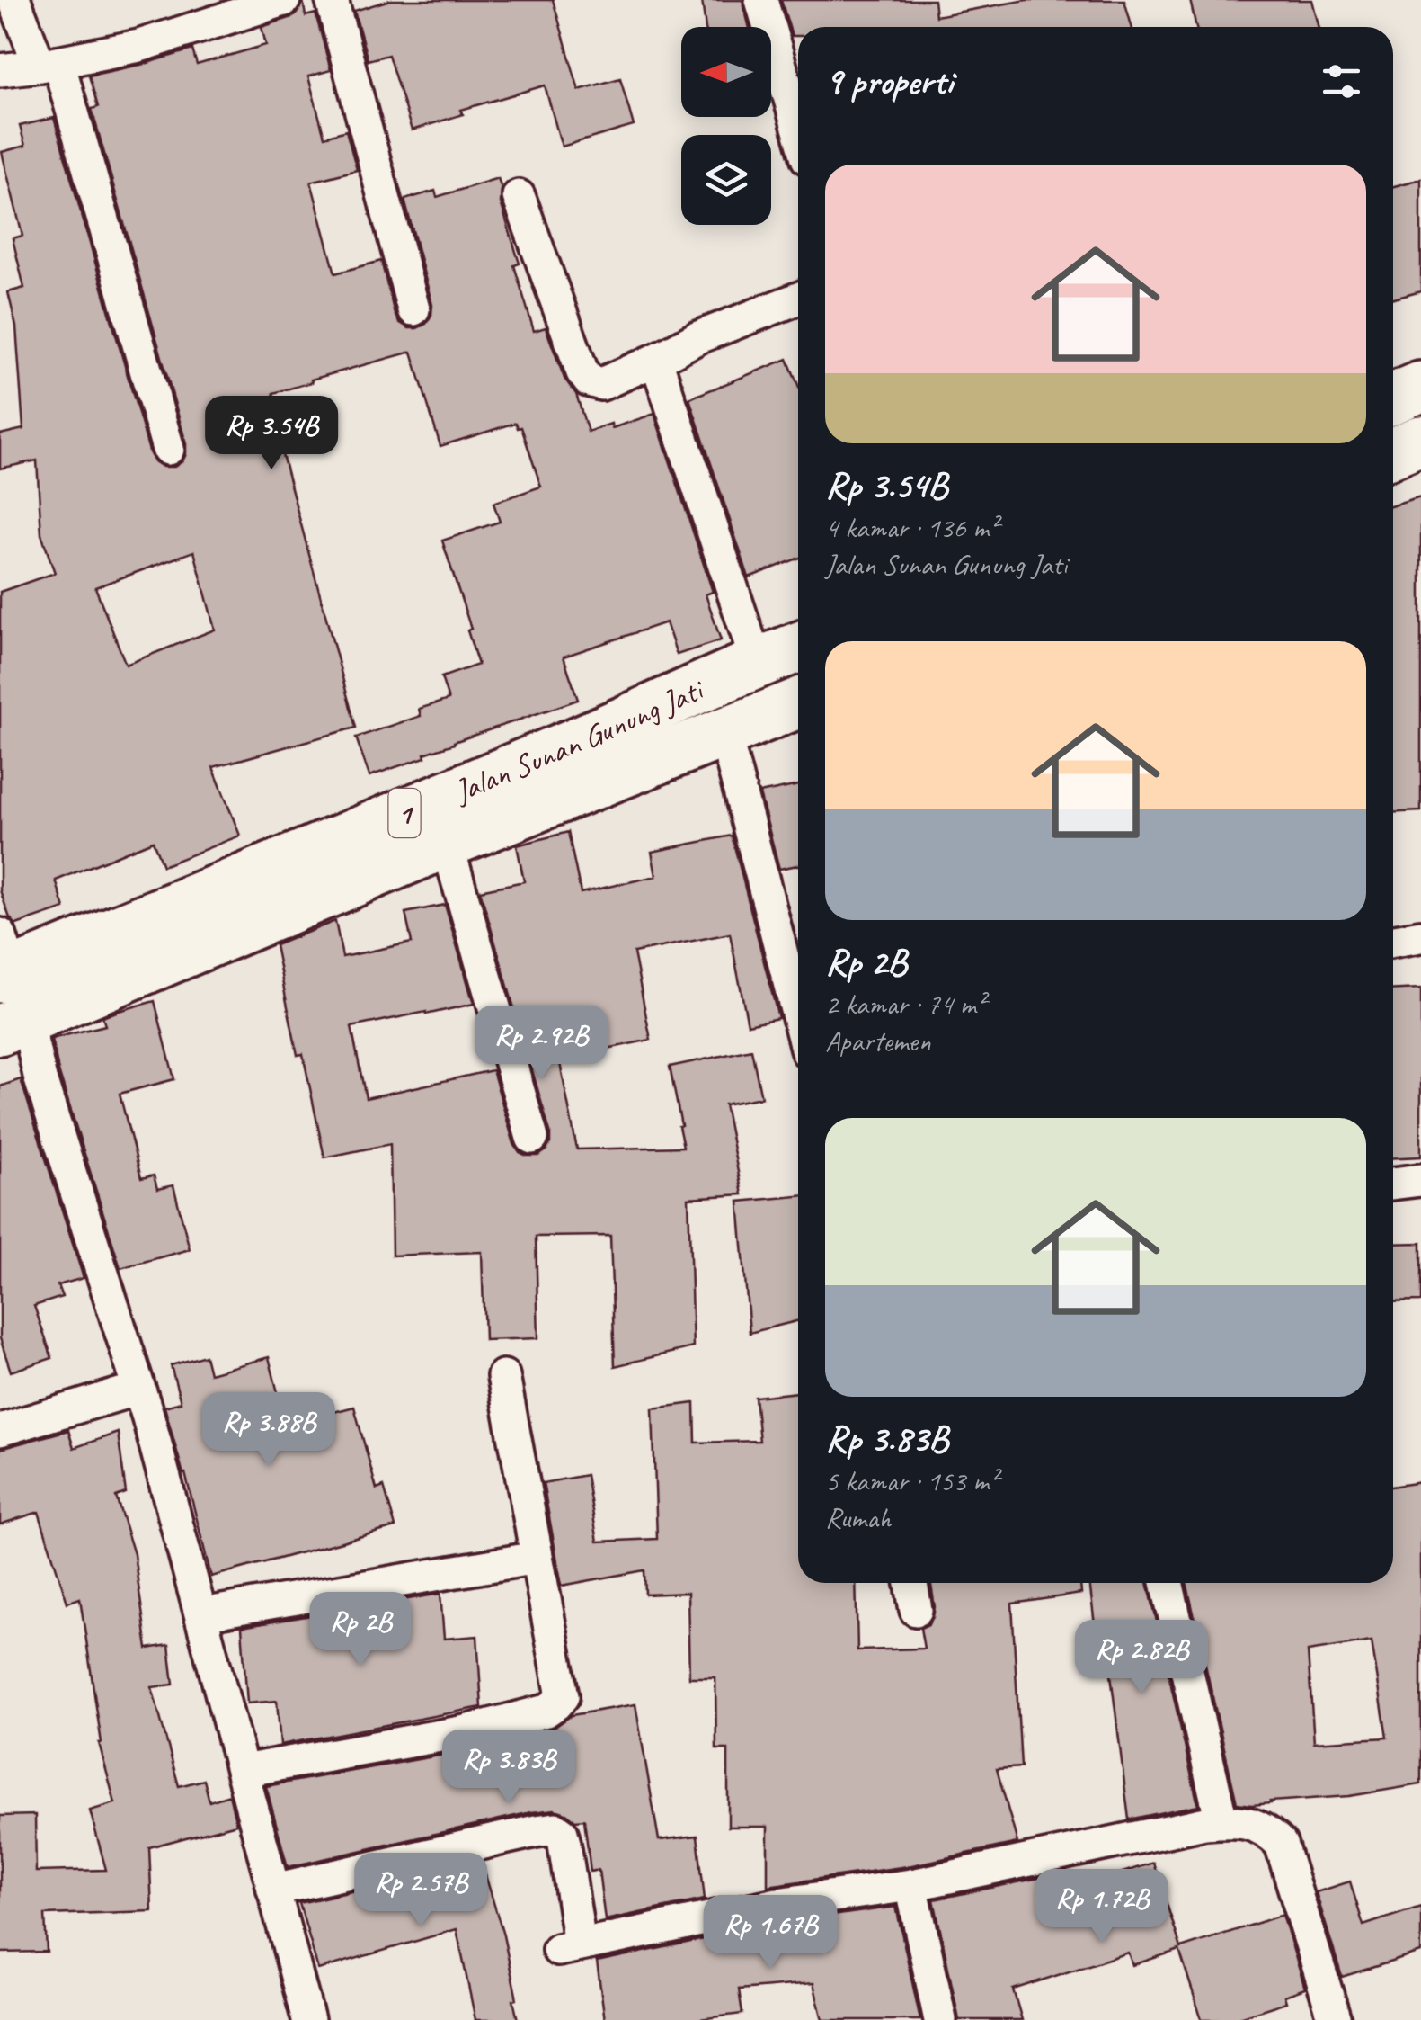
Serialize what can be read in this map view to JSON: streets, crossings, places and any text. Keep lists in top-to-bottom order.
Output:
{
  "streets": {
    "highway": ["Jalan Sunan Gunung Jati", "1"]
  },
  "crossings": [
    ["Jalan Sunan Gunung Jati", "1"]
  ],
  "north": "left",
  "page": {
    "heading": "9 properti",
    "list": [
      {
        "name": "Rp 3.54B",
        "note": "4 kamar · 136 m² · Jalan Sunan Gunung Jati"
      },
      {
        "name": "Rp 2B",
        "note": "2 kamar · 74 m² · Apartemen"
      },
      {
        "name": "Rp 3.83B",
        "note": "5 kamar · 153 m² · Rumah"
      }
    ],
    "price": [
      "Rp 3.54B",
      "Rp 2.92B",
      "Rp 3.88B",
      "Rp 2B",
      "Rp 2.82B",
      "Rp 3.83B",
      "Rp 2.57B",
      "Rp 1.72B",
      "Rp 1.67B"
    ]
  }
}
